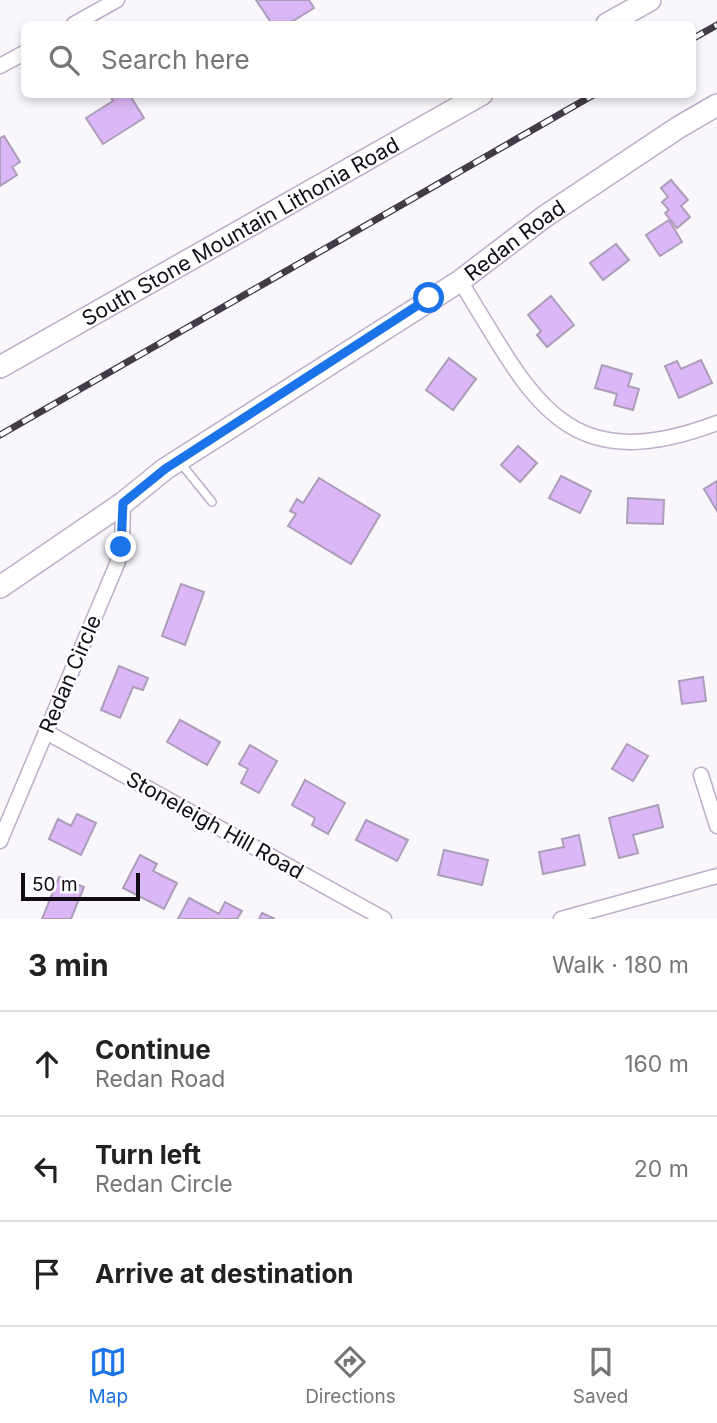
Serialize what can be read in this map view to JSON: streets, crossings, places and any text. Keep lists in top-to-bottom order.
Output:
{
  "streets": {
    "main road": ["South Stone Mountain Lithonia Road", "Redan Road"],
    "street": ["Redan Circle", "Stoneleigh Hill Road"]
  },
  "crossings": [
    ["Redan Road", "Redan Circle"],
    ["Redan Circle", "Stoneleigh Hill Road"]
  ],
  "scale_bar": "50 m",
  "page": {
    "search": "Search here",
    "scale": "50 m",
    "heading": ["3 min", "Walk · 180 m"],
    "list": [
      ["Continue", "Redan Road", "160 m"],
      ["Turn left", "Redan Circle", "20 m"],
      "Arrive at destination"
    ],
    "nav": ["Map", "Directions", "Saved"]
  }
}
